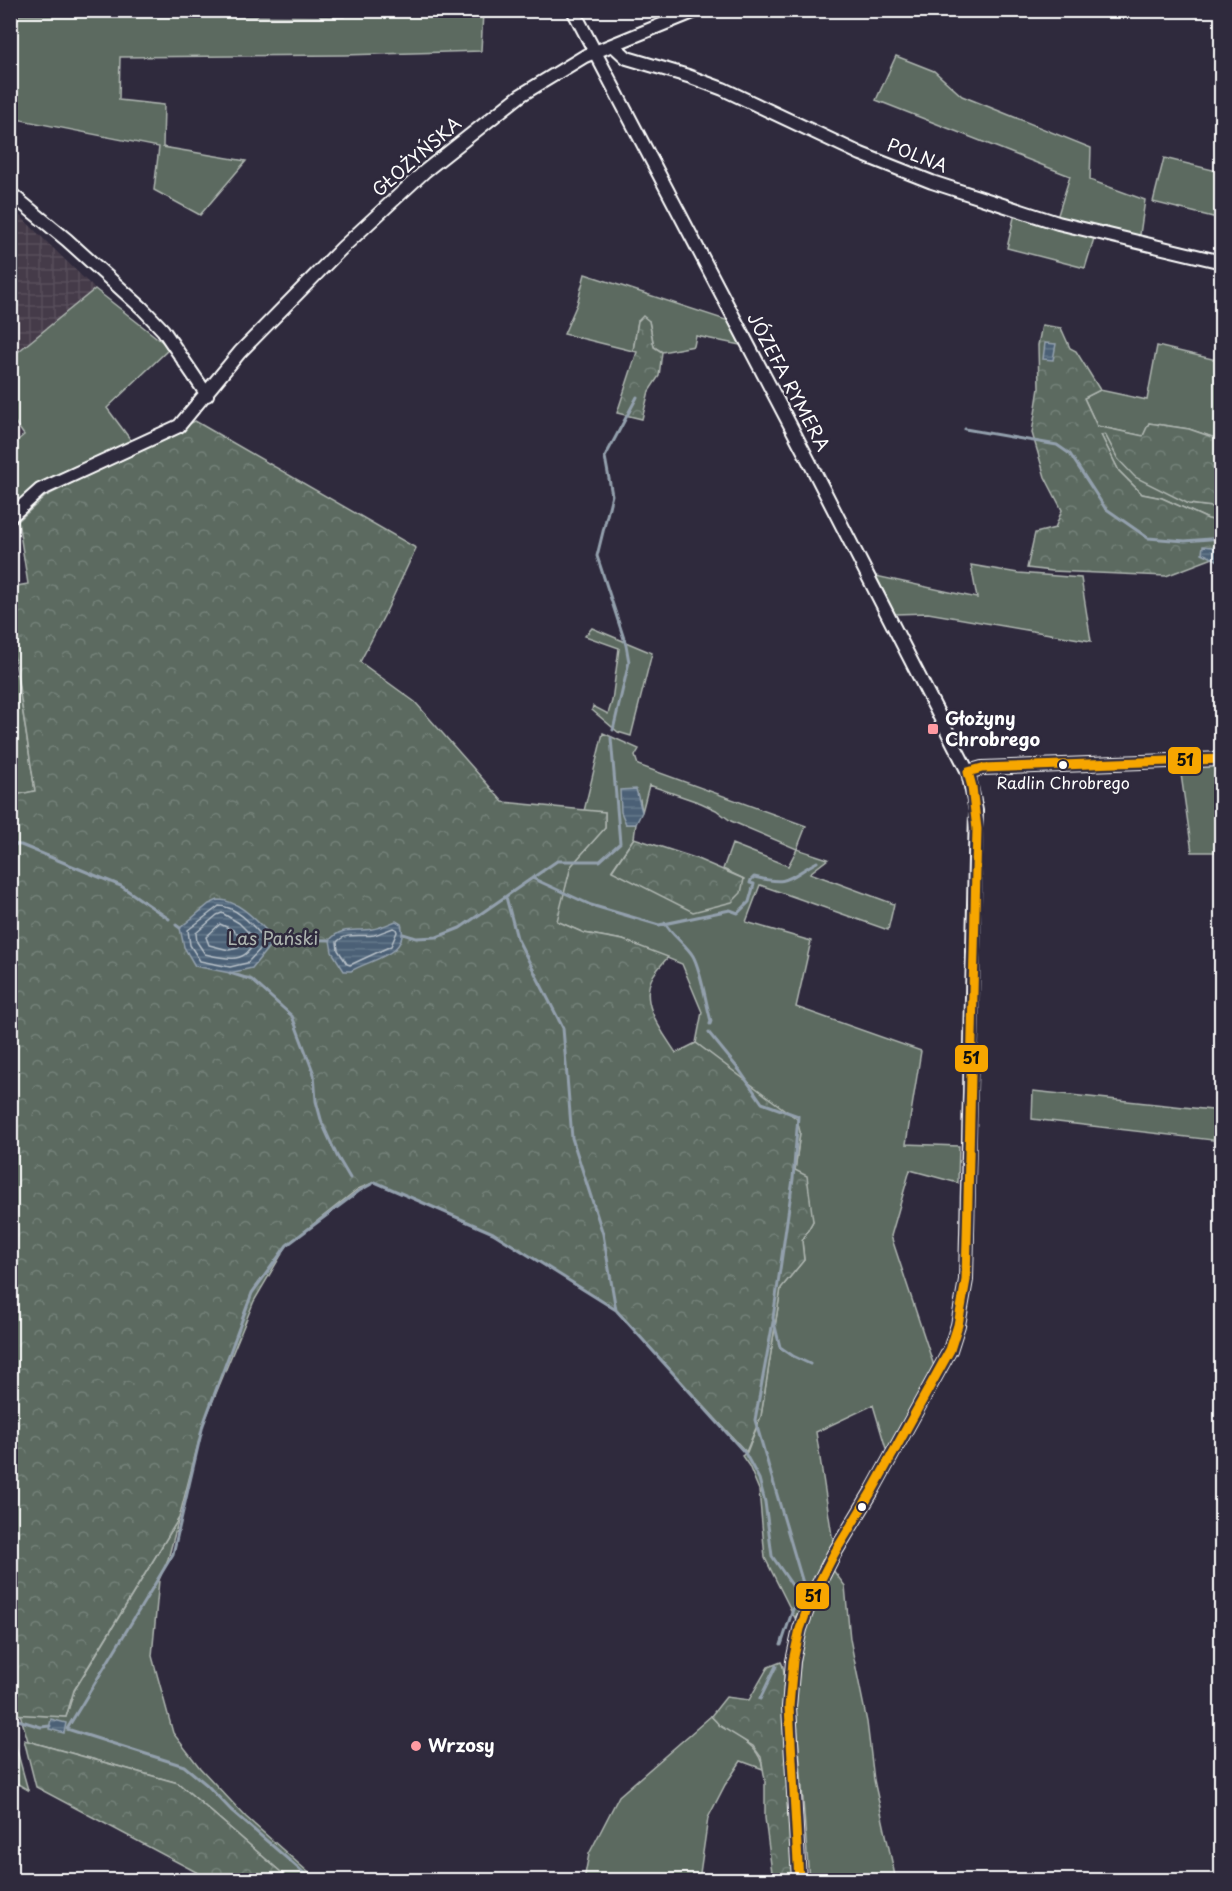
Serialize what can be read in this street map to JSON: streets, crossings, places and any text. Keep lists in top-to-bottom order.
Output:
{
  "streets": {
    "street": ["POLNA", "GŁOŻYŃSKA", "JÓZEFA RYMERA"]
  },
  "crossings": [
    ["POLNA", "GŁOŻYŃSKA"],
    ["GŁOŻYŃSKA", "JÓZEFA RYMERA"]
  ],
  "parks": ["Las Pański"],
  "places": {
    "transit": ["Głożyny Chrobrego"],
    "other": ["Radlin Chrobrego", "Wrzosy"]
  },
  "lines": ["transit line 51"]
}
